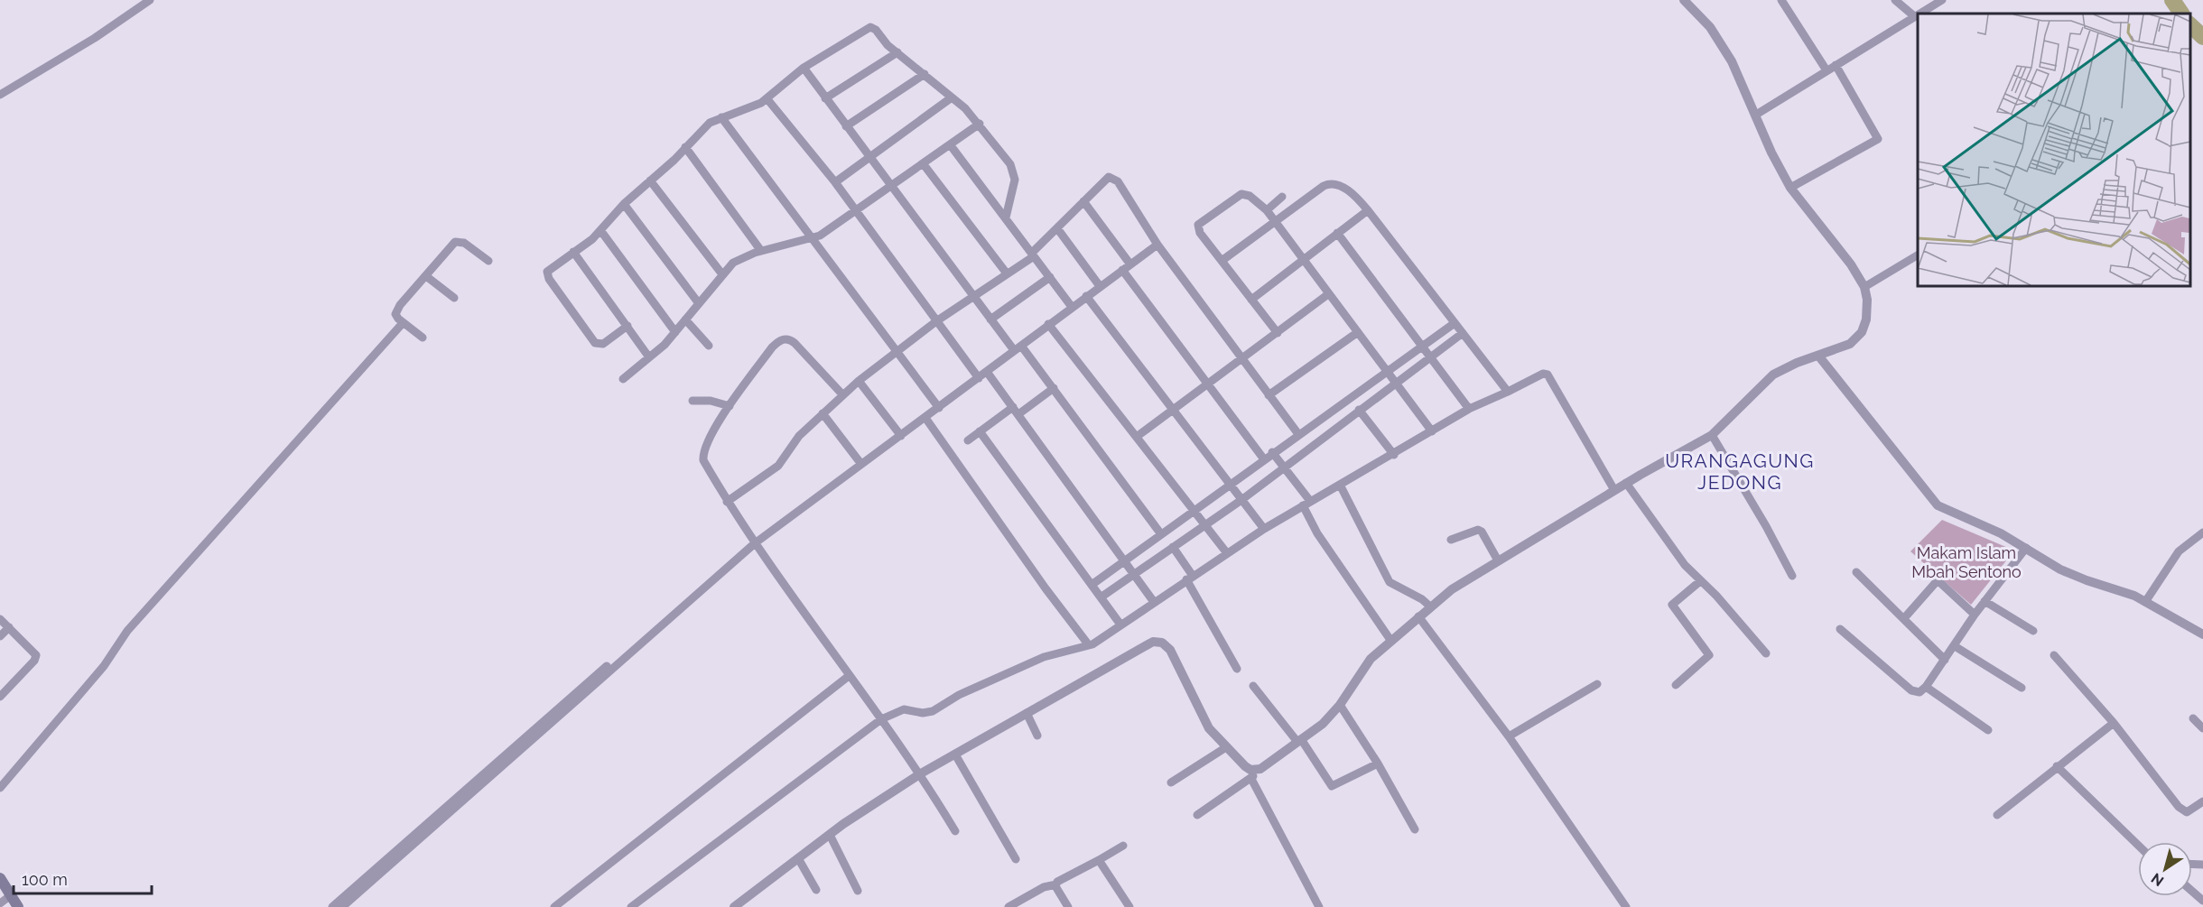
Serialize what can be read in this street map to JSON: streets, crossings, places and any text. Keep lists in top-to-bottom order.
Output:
{
  "districts": ["URANGAGUNG JEDONG"],
  "parks": ["Makam Islam Mbah Sentono"],
  "scale_bar": "100 m",
  "north": "bottom left"
}
